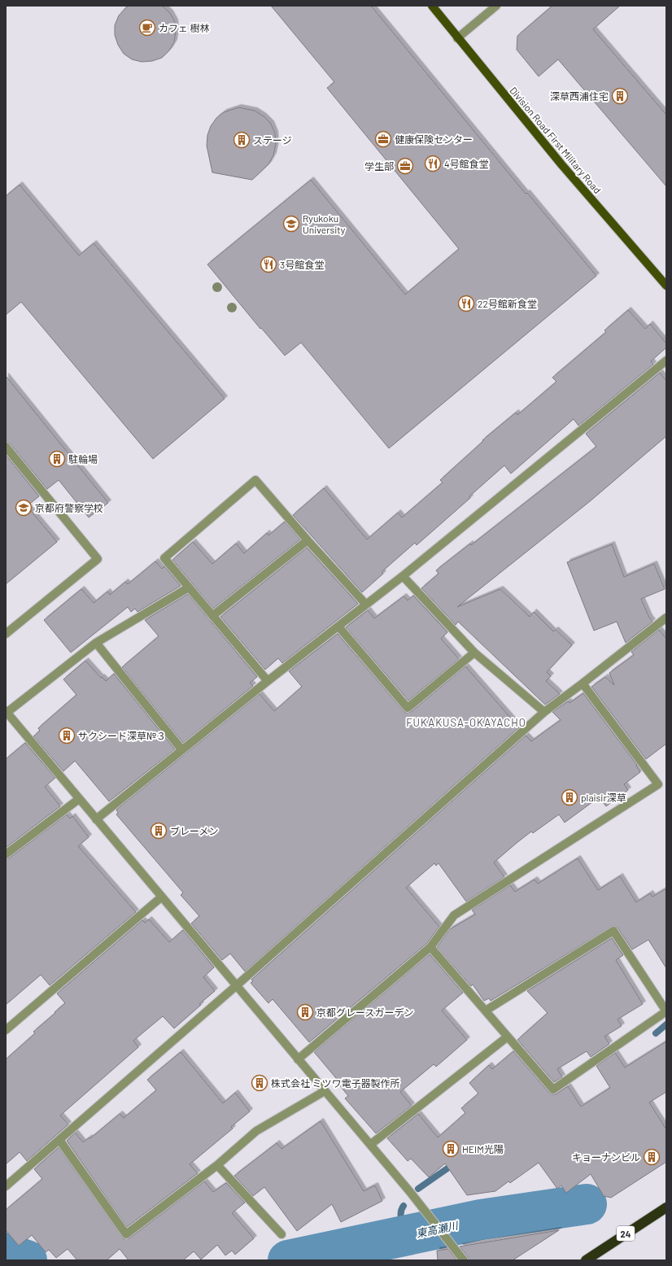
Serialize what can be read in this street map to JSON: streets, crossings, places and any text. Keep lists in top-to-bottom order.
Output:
{
  "streets": {
    "highway": ["24"],
    "main road": ["Division Road First Military Road"]
  },
  "districts": ["FUKAKUSA-OKAYACHO"],
  "water": ["東高瀬川"],
  "places": {
    "cafe": ["カフェ 樹林"],
    "building": [
      "深草西浦住宅",
      "ステージ",
      "駐輪場",
      "サクシード深草№３",
      "plaisir深草",
      "ブレーメン",
      "京都グレースガーデン",
      "株式会社 ミツワ電子器製作所",
      "HEIM光陽",
      "キョーナンビル"
    ],
    "office": ["健康保険センター", "学生部"],
    "restaurant": ["4号館食堂", "3号館食堂", "22号館新食堂"],
    "school or university": ["Ryukoku University", "京都府警察学校"]
  }
}
